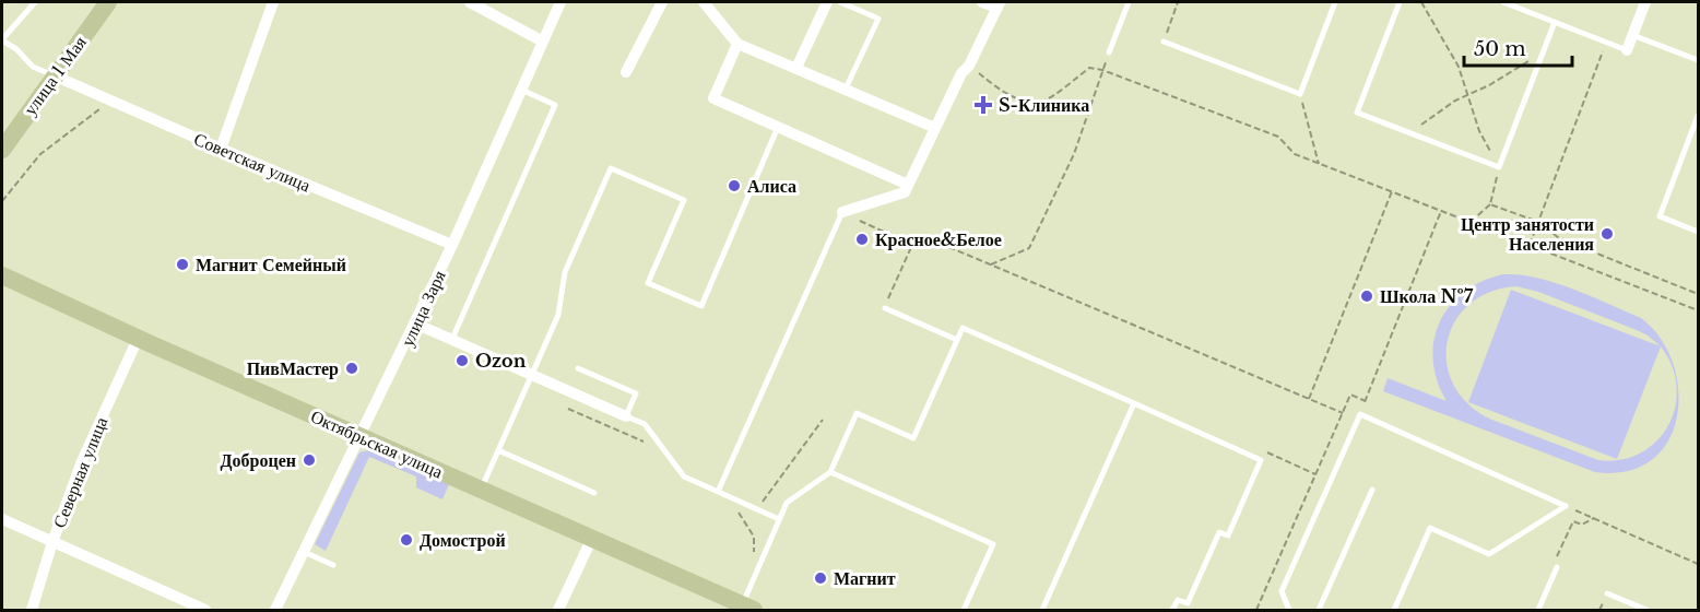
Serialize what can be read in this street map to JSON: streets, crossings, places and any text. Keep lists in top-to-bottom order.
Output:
{
  "streets": {
    "main road": ["улица 1 Мая", "Октябрьская улица"],
    "street": ["Советская улица", "улица Заря", "Северная улица"]
  },
  "crossings": [
    ["улица 1 Мая", "Советская улица"],
    ["Советская улица", "улица Заря"],
    ["улица Заря", "Октябрьская улица"],
    ["Октябрьская улица", "Северная улица"]
  ],
  "places": {
    "health": ["S-Клиника"],
    "other": [
      "Алиса",
      "Центр занятости Населения",
      "Красное&Белое",
      "Магнит Семейный",
      "Школа №7",
      "Ozon",
      "ПивМастер",
      "Доброцен",
      "Домострой",
      "Магнит"
    ]
  },
  "scale_bar": "50 m"
}
